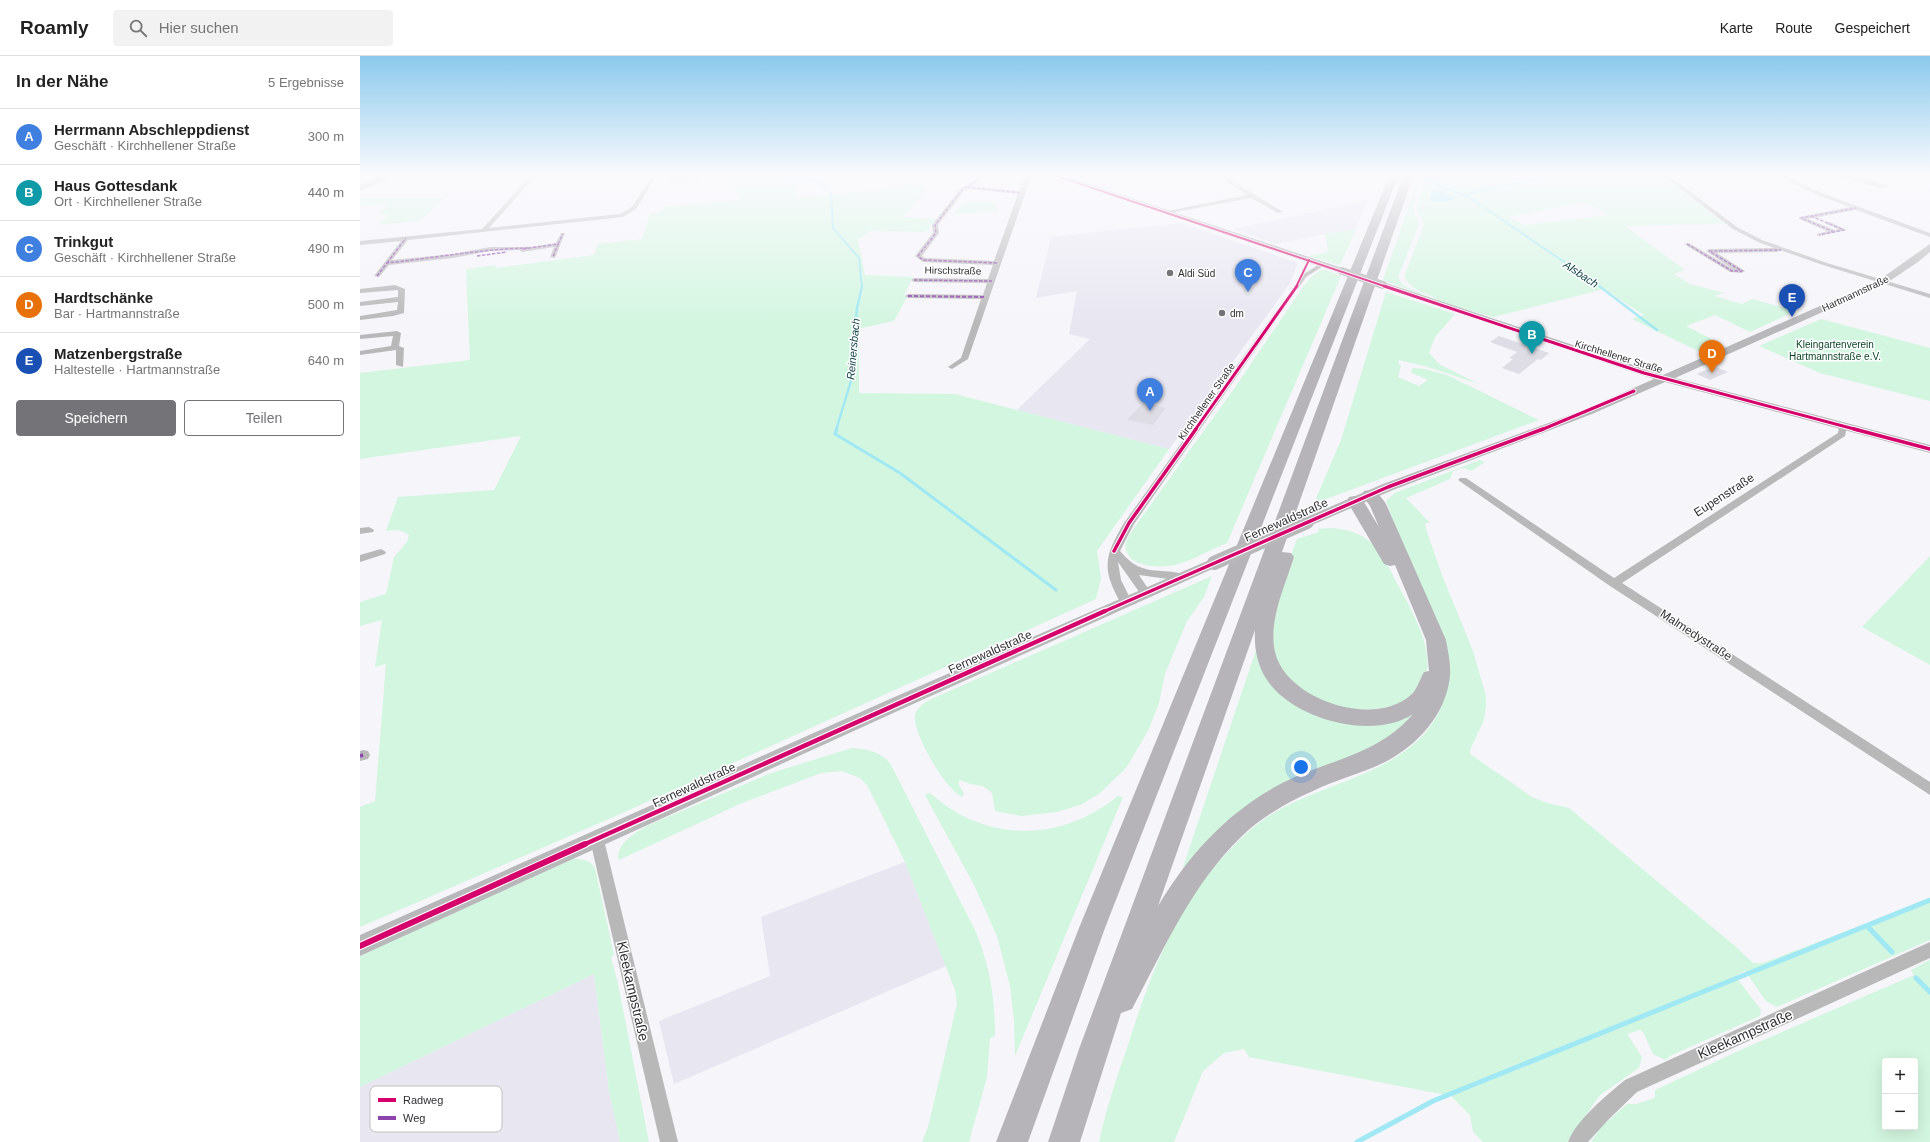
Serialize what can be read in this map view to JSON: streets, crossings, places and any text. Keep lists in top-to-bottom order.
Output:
{
  "streets": {
    "main road": ["Hartmannstraße", "Kirchhellener Straße", "Fernewaldstraße"],
    "street": [
      "Hirschstraße",
      "Eupenstraße",
      "Malmedystraße",
      "Kleekampstraße"
    ]
  },
  "crossings": [
    ["Hartmannstraße", "Kirchhellener Straße"],
    ["Hartmannstraße", "Fernewaldstraße"],
    ["Kirchhellener Straße", "Eupenstraße"],
    ["Kirchhellener Straße", "Fernewaldstraße"],
    ["Eupenstraße", "Malmedystraße"],
    ["Fernewaldstraße", "Kleekampstraße"]
  ],
  "water": ["Alsbach", "Reinersbach"],
  "parks": ["Kleingartenverein Hartmannstraße e.V."],
  "places": ["Aldi Süd", "dm"],
  "legend": ["Radweg", "Weg"],
  "page": {
    "header": "Roamly",
    "search": "Hier suchen",
    "nav": ["Karte", "Route", "Gespeichert"],
    "heading": ["In der Nähe", "5 Ergebnisse"],
    "list": [
      {
        "mark": "A",
        "name": "Herrmann Abschleppdienst",
        "note": "Geschäft · Kirchhellener Straße",
        "value": "300 m"
      },
      {
        "mark": "B",
        "name": "Haus Gottesdank",
        "note": "Ort · Kirchhellener Straße",
        "value": "440 m"
      },
      {
        "mark": "C",
        "name": "Trinkgut",
        "note": "Geschäft · Kirchhellener Straße",
        "value": "490 m"
      },
      {
        "mark": "D",
        "name": "Hardtschänke",
        "note": "Bar · Hartmannstraße",
        "value": "500 m"
      },
      {
        "mark": "E",
        "name": "Matzenbergstraße",
        "note": "Haltestelle · Hartmannstraße",
        "value": "640 m"
      }
    ],
    "pins": [
      "C",
      "E",
      "B",
      "D",
      "A"
    ],
    "buttons": ["Speichern", "Teilen"],
    "map_buttons": ["+", "−"]
  }
}
